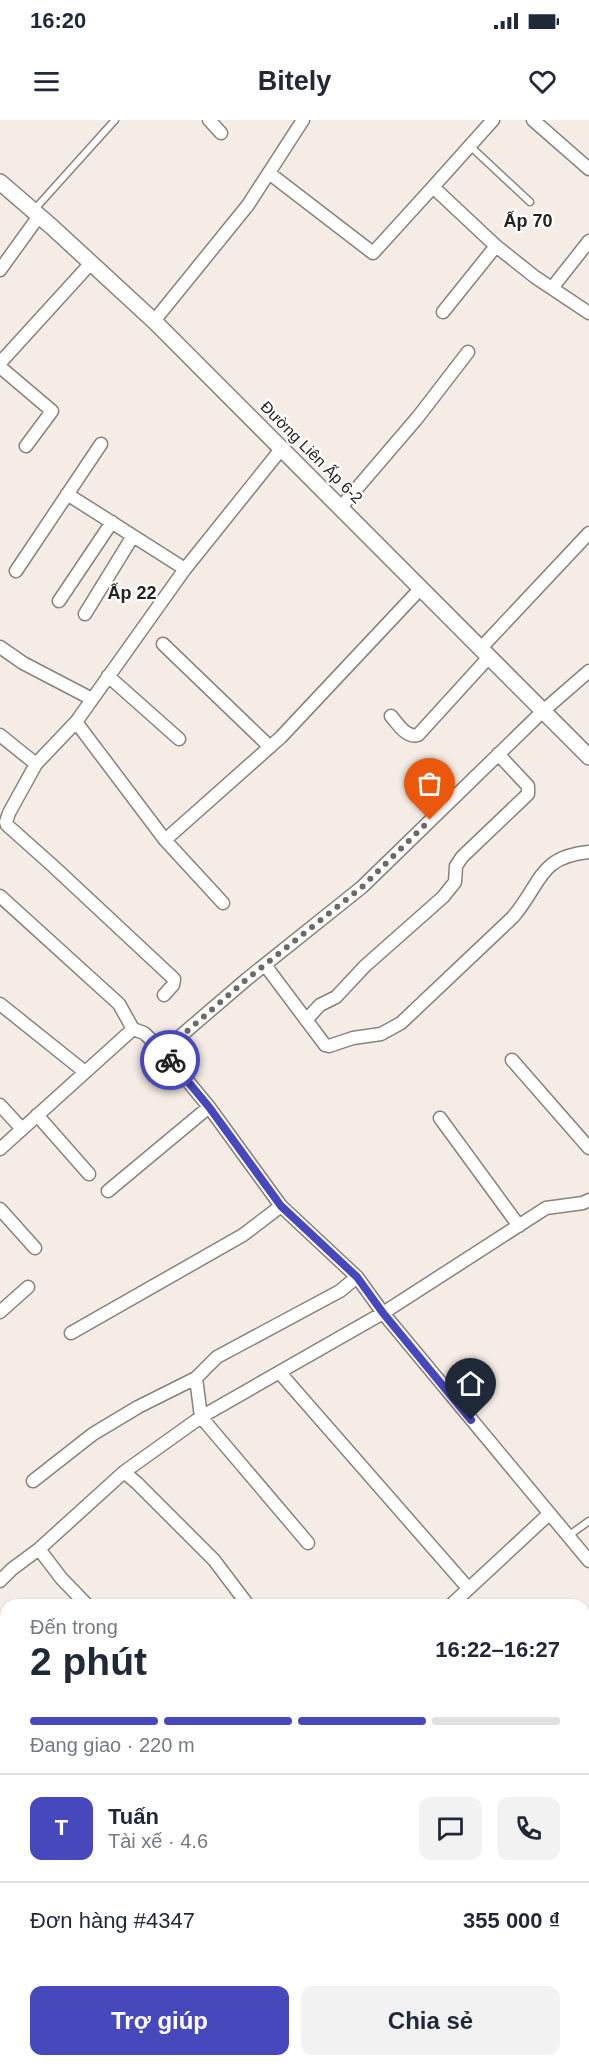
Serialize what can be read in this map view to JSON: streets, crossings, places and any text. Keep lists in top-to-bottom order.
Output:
{
  "streets": {
    "street": ["Đường Liên Ấp 6-2"]
  },
  "districts": ["Ấp 70", "Ấp 22"],
  "page": {
    "status": "16:20",
    "header": "Bitely",
    "heading": ["2 phút", "Đến trong", "16:22–16:27"],
    "panel": [
      "Tuấn",
      "Tài xế · 4.6",
      "Đơn hàng #4347",
      "355 000 ₫"
    ],
    "bar": "Đang giao · 220 m",
    "round": "T",
    "buttons": ["Trợ giúp", "Chia sẻ"]
  }
}
